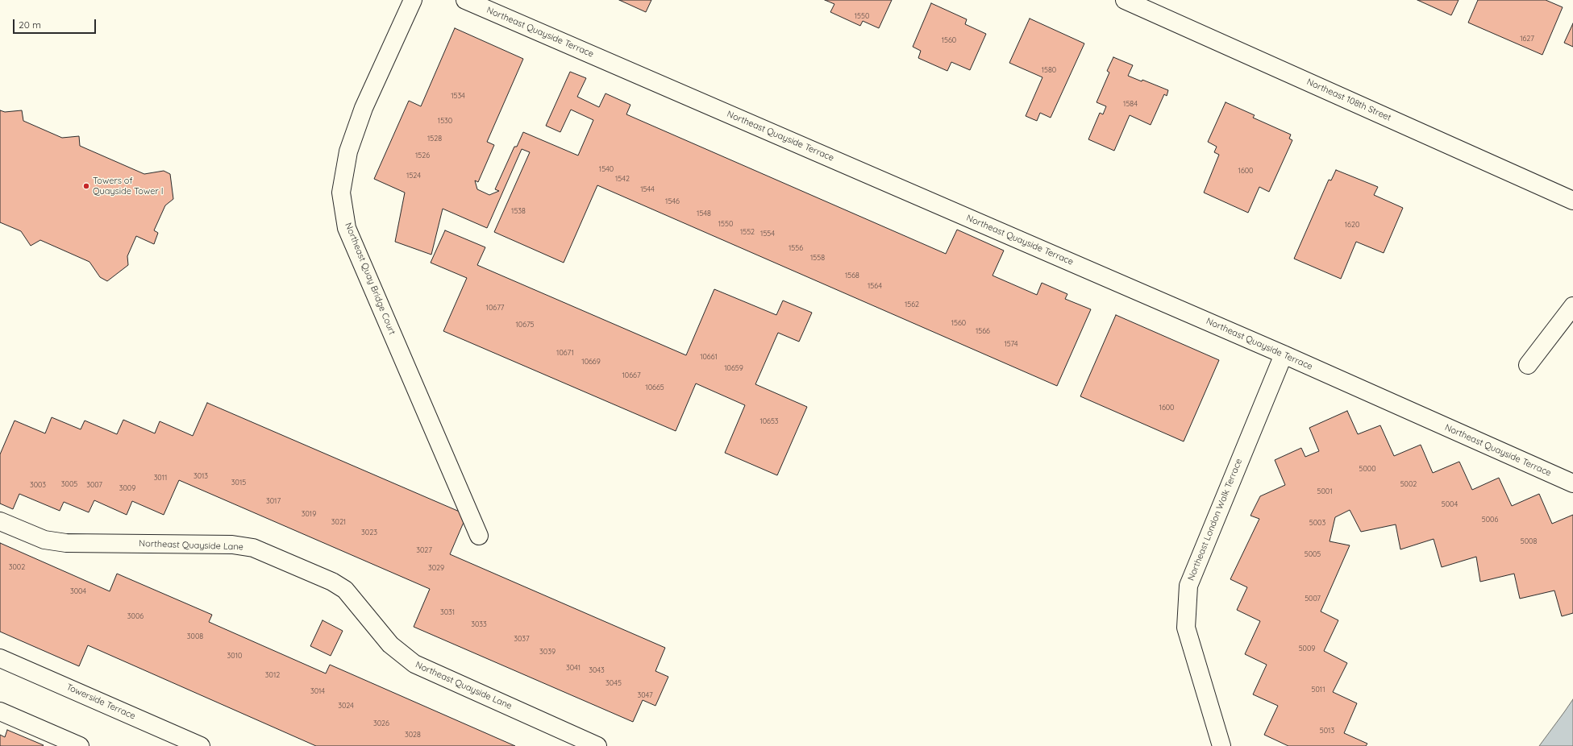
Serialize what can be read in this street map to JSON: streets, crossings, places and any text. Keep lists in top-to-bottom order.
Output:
{
  "streets": {
    "street": [
      "Northeast Quayside Terrace",
      "Northeast 108th Street",
      "Northeast Quay Bridge Court",
      "Northeast London Walk Terrace",
      "Northeast Quayside Lane",
      "Towerside Terrace"
    ]
  },
  "crossings": [
    ["Northeast Quayside Terrace", "Northeast London Walk Terrace"]
  ],
  "places": ["Towers of Quayside Tower I"],
  "house_numbers": [
    "1550",
    "1627",
    "1560",
    "1580",
    "1534",
    "1584",
    "1530",
    "1528",
    "1526",
    "1540",
    "1600",
    "1524",
    "1542",
    "1544",
    "1546",
    "1538",
    "1548",
    "1550",
    "1620",
    "1552",
    "1554",
    "1556",
    "1558",
    "1568",
    "1564",
    "1562",
    "10677",
    "1560",
    "10675",
    "1566",
    "1574",
    "10671",
    "10661",
    "10669",
    "10659",
    "10667",
    "10665",
    "1600",
    "10653",
    "5000",
    "3013",
    "3011",
    "3015",
    "3005",
    "5002",
    "3003",
    "3007",
    "3009",
    "5001",
    "3017",
    "5004",
    "3019",
    "5006",
    "3021",
    "5003",
    "3023",
    "5008",
    "3027",
    "5005",
    "3002",
    "3029",
    "3004",
    "5007",
    "3031",
    "3006",
    "3033",
    "3008",
    "3037",
    "5009",
    "3039",
    "3010",
    "3041",
    "3043",
    "3012",
    "3045",
    "5011",
    "3014",
    "3047",
    "3024",
    "3026",
    "5013",
    "3028"
  ],
  "scale_bar": "20 m"
}
